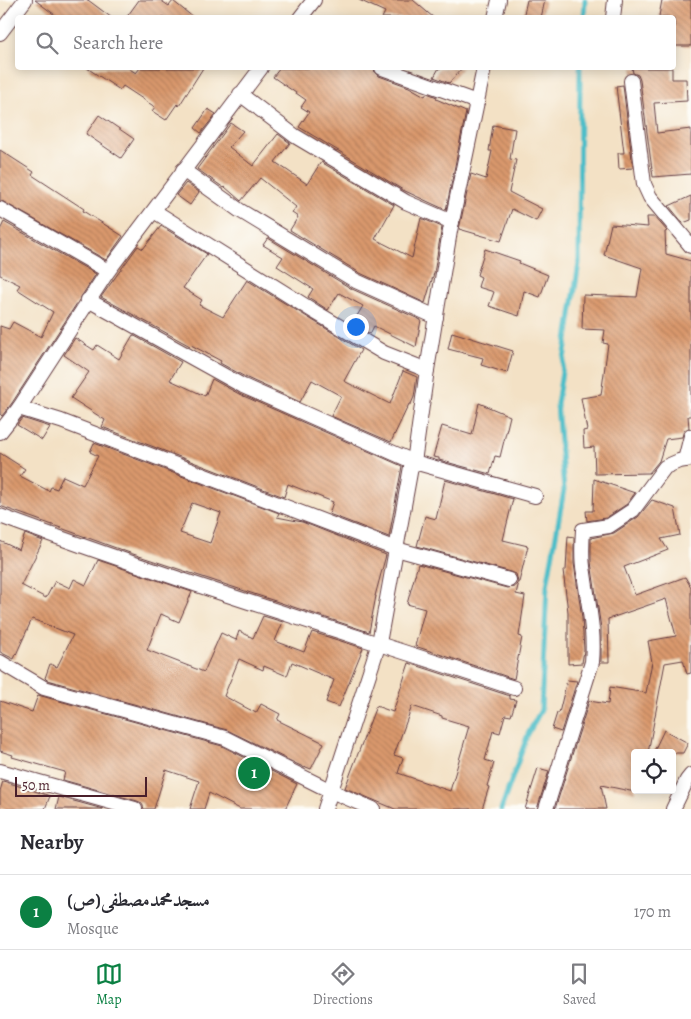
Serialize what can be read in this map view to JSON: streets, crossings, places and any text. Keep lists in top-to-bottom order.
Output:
{
  "scale_bar": "50 m",
  "page": {
    "search": "Search here",
    "pins": "1",
    "scale": "50 m",
    "heading": "Nearby",
    "list": [
      {
        "mark": "1",
        "name": "مسجدمحمدمصطفی(ص)",
        "note": "Mosque",
        "value": "170 m"
      }
    ],
    "nav": ["Map", "Directions", "Saved"]
  }
}
